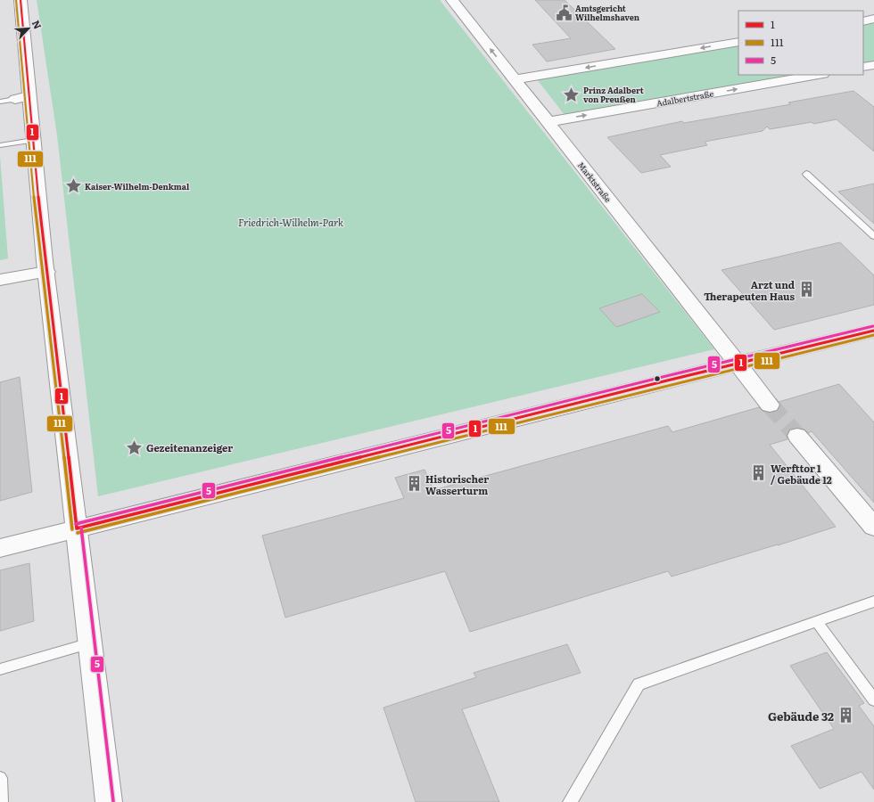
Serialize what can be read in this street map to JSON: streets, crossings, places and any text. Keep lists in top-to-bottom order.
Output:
{
  "streets": {
    "street": ["Adalbertstraße", "Marktstraße"]
  },
  "crossings": [
    ["Adalbertstraße", "Marktstraße"]
  ],
  "parks": ["Friedrich-Wilhelm-Park"],
  "places": {
    "public building": ["Amtsgericht Wilhelmshaven"],
    "place": ["Prinz Adalbert von Preußen", "Kaiser-Wilhelm-Denkmal", "Gezeitenanzeiger"],
    "building": [
      "Arzt und Therapeuten Haus",
      "Werfttor 1 / Gebäude 12",
      "Historischer Wasserturm",
      "Gebäude 32"
    ]
  },
  "lines": ["transit line 1", "transit line 111", "transit line 5"],
  "legend": ["1", "111", "5"],
  "north": "top right"
}
